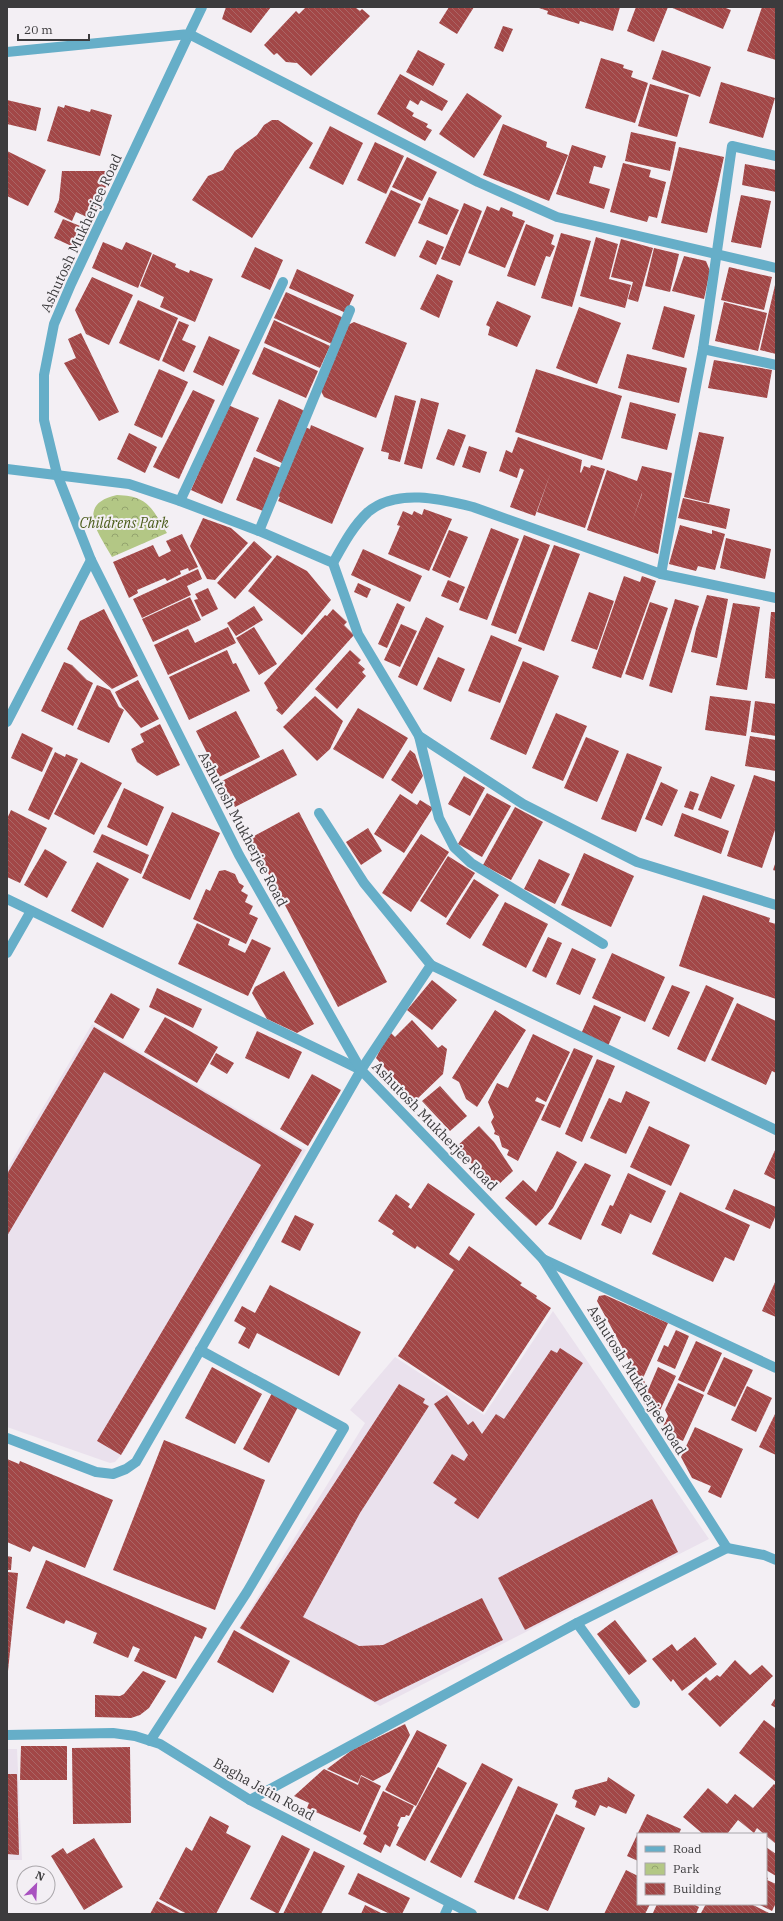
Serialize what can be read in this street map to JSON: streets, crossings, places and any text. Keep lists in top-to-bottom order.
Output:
{
  "streets": {
    "street": ["Ashutosh Mukherjee Road", "Bagha Jatin Road"]
  },
  "parks": ["Childrens Park"],
  "legend": ["Road", "Park", "Building"],
  "scale_bar": "20 m",
  "north": "top right"
}
